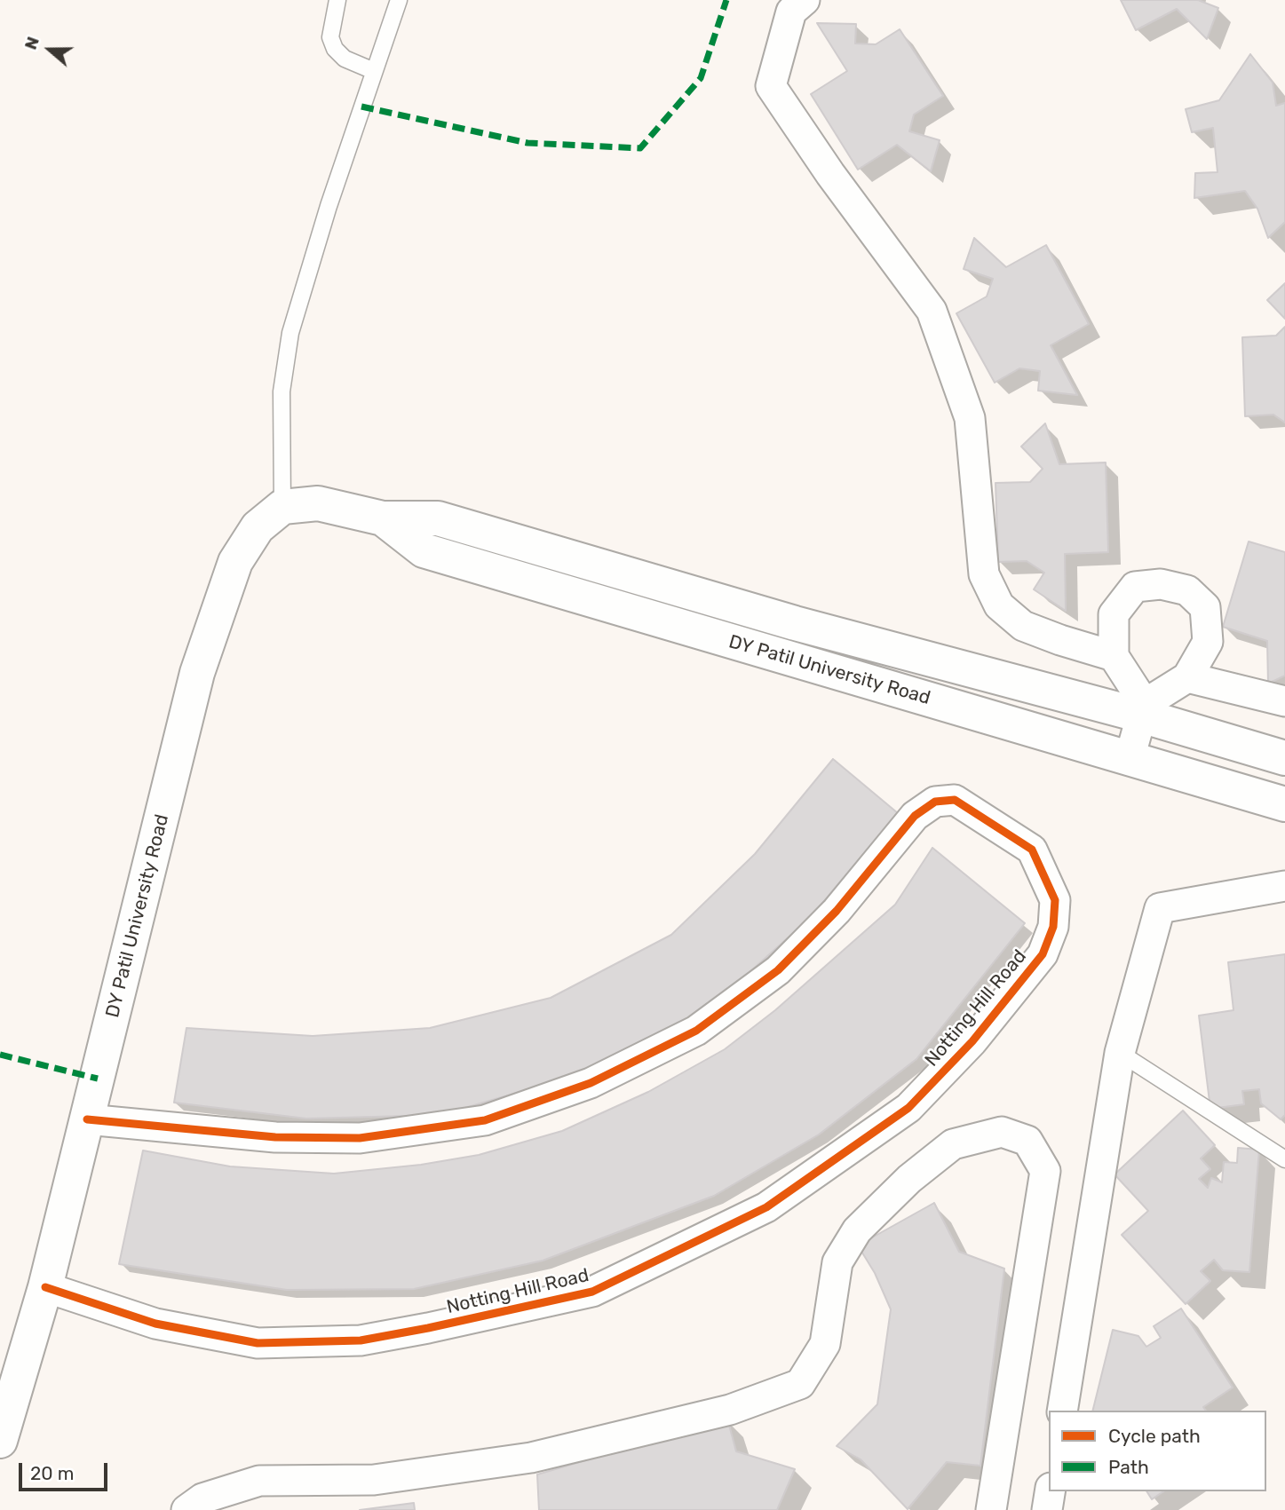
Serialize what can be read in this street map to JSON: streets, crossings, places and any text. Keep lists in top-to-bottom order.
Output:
{
  "streets": {
    "street": ["DY Patil University Road", "Notting Hill Road"]
  },
  "crossings": [
    ["DY Patil University Road", "Notting Hill Road"]
  ],
  "legend": ["Cycle path", "Path"],
  "scale_bar": "20 m",
  "north": "left"
}
